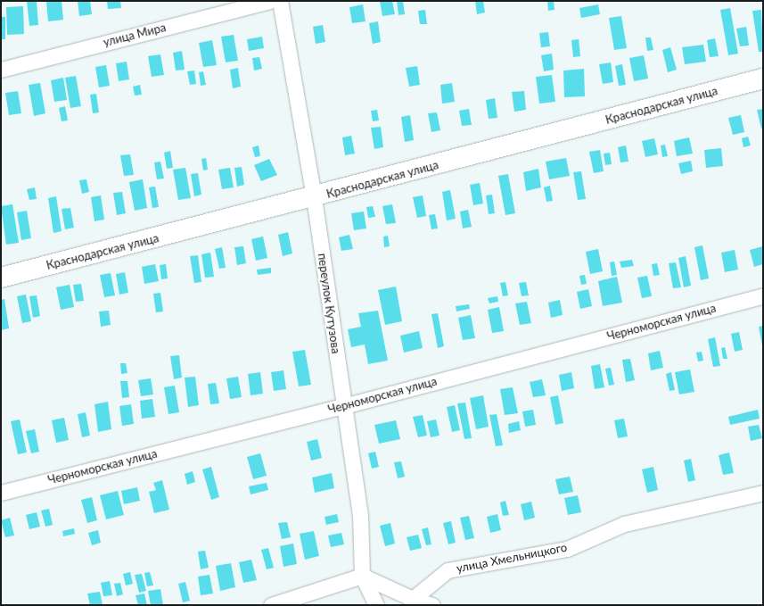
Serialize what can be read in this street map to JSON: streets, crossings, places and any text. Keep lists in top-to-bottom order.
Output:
{
  "streets": {
    "street": [
      "улица Мира",
      "Краснодарская улица",
      "переулок Кутузова",
      "Черноморская улица",
      "улица Хмельницкого"
    ]
  },
  "crossings": [
    ["Краснодарская улица", "переулок Кутузова"],
    ["переулок Кутузова", "Черноморская улица"]
  ]
}
